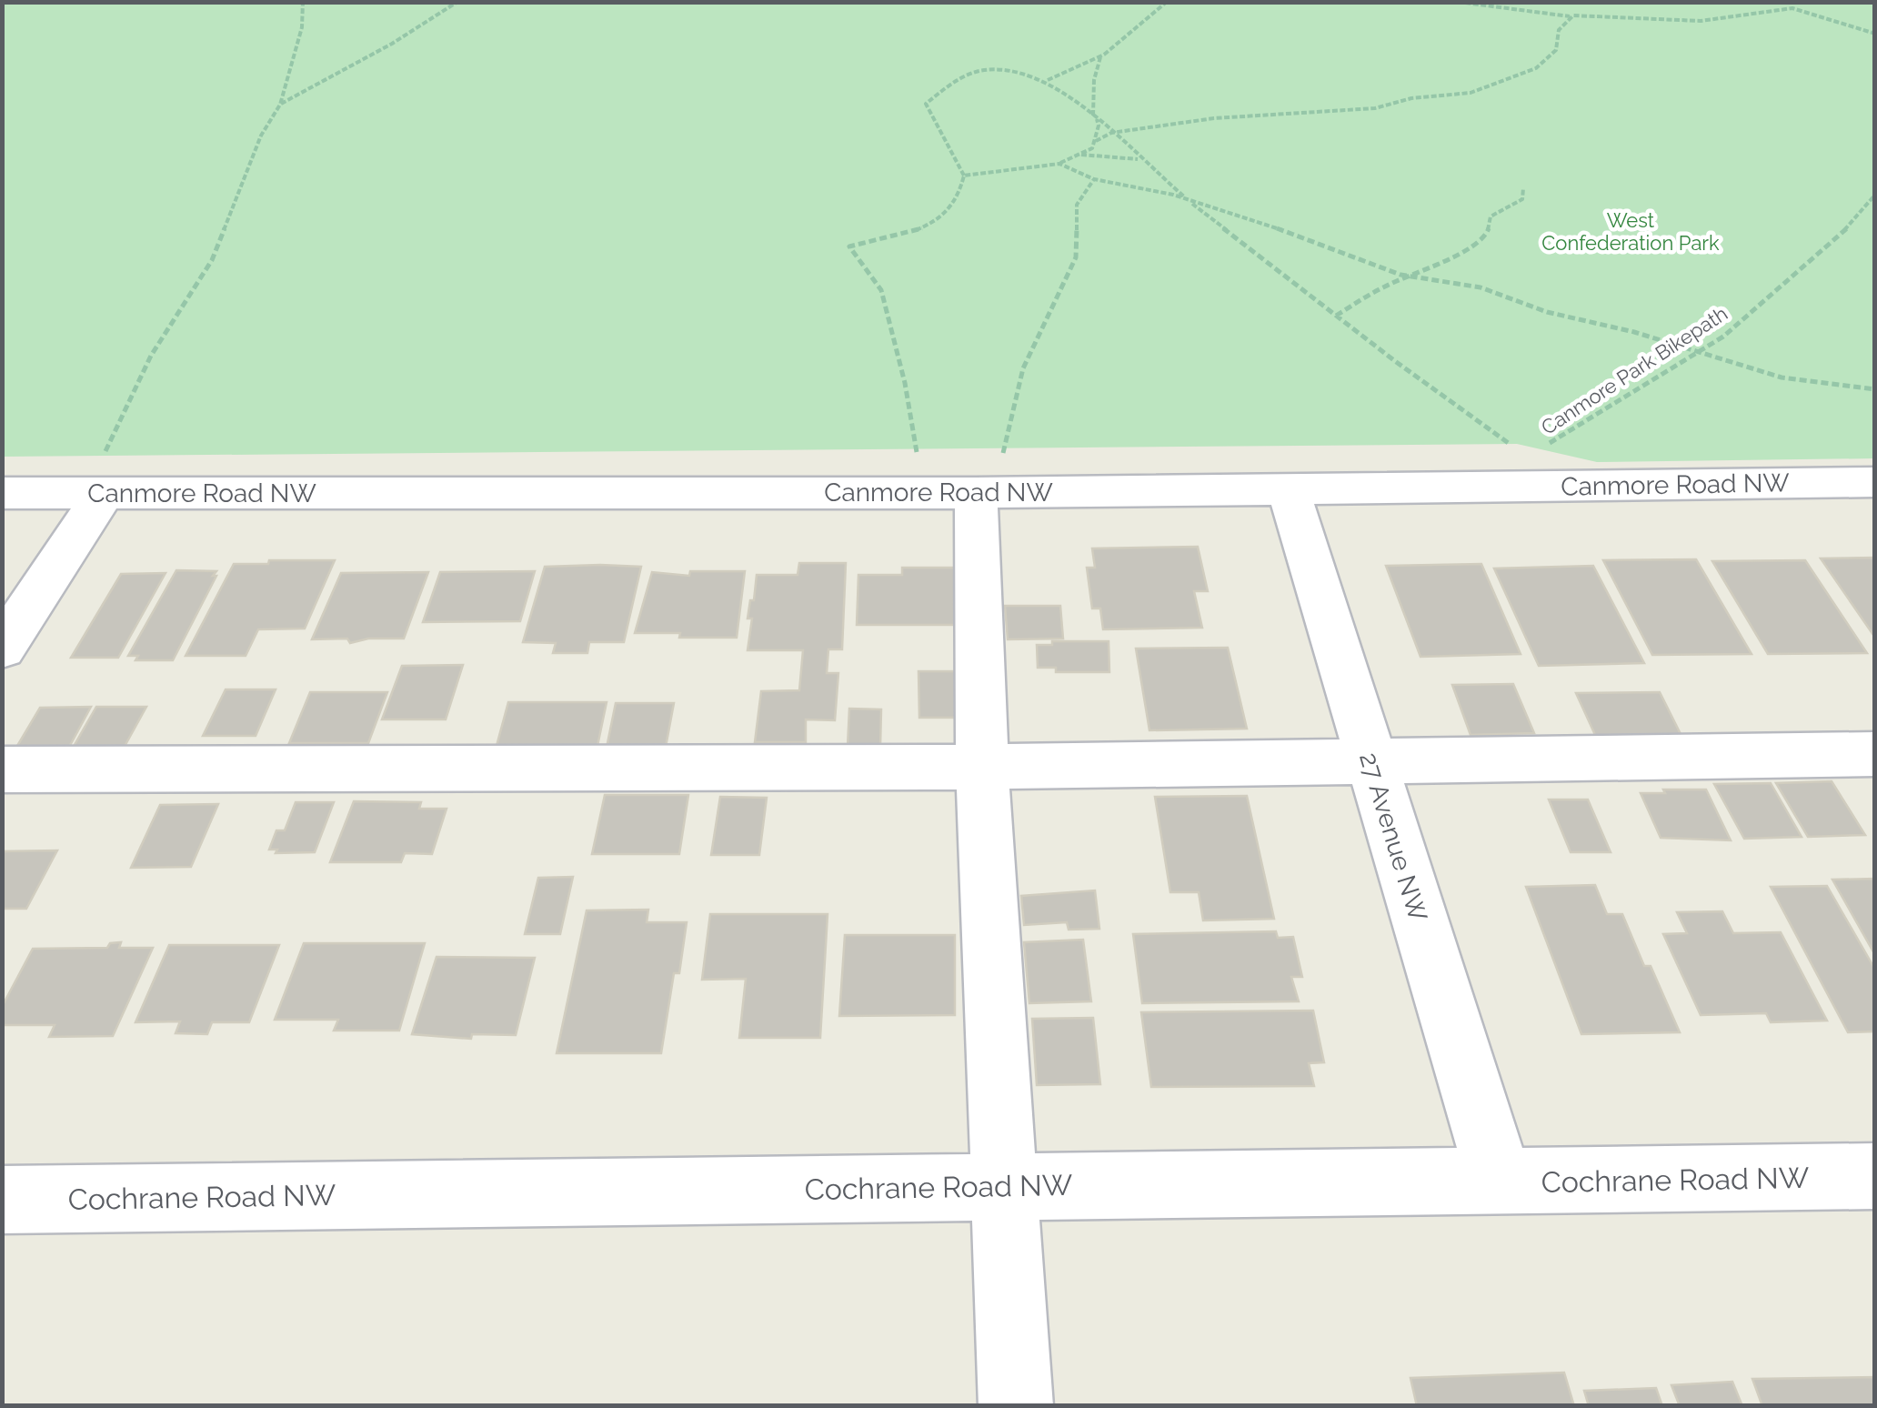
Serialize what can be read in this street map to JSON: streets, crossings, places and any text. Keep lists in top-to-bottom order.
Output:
{
  "streets": {
    "street": ["Canmore Road NW", "27 Avenue NW", "Cochrane Road NW"],
    "path": ["Canmore Park Bikepath"]
  },
  "crossings": [
    ["Canmore Road NW", "27 Avenue NW"],
    ["27 Avenue NW", "Cochrane Road NW"]
  ],
  "parks": ["West Confederation Park"]
}
